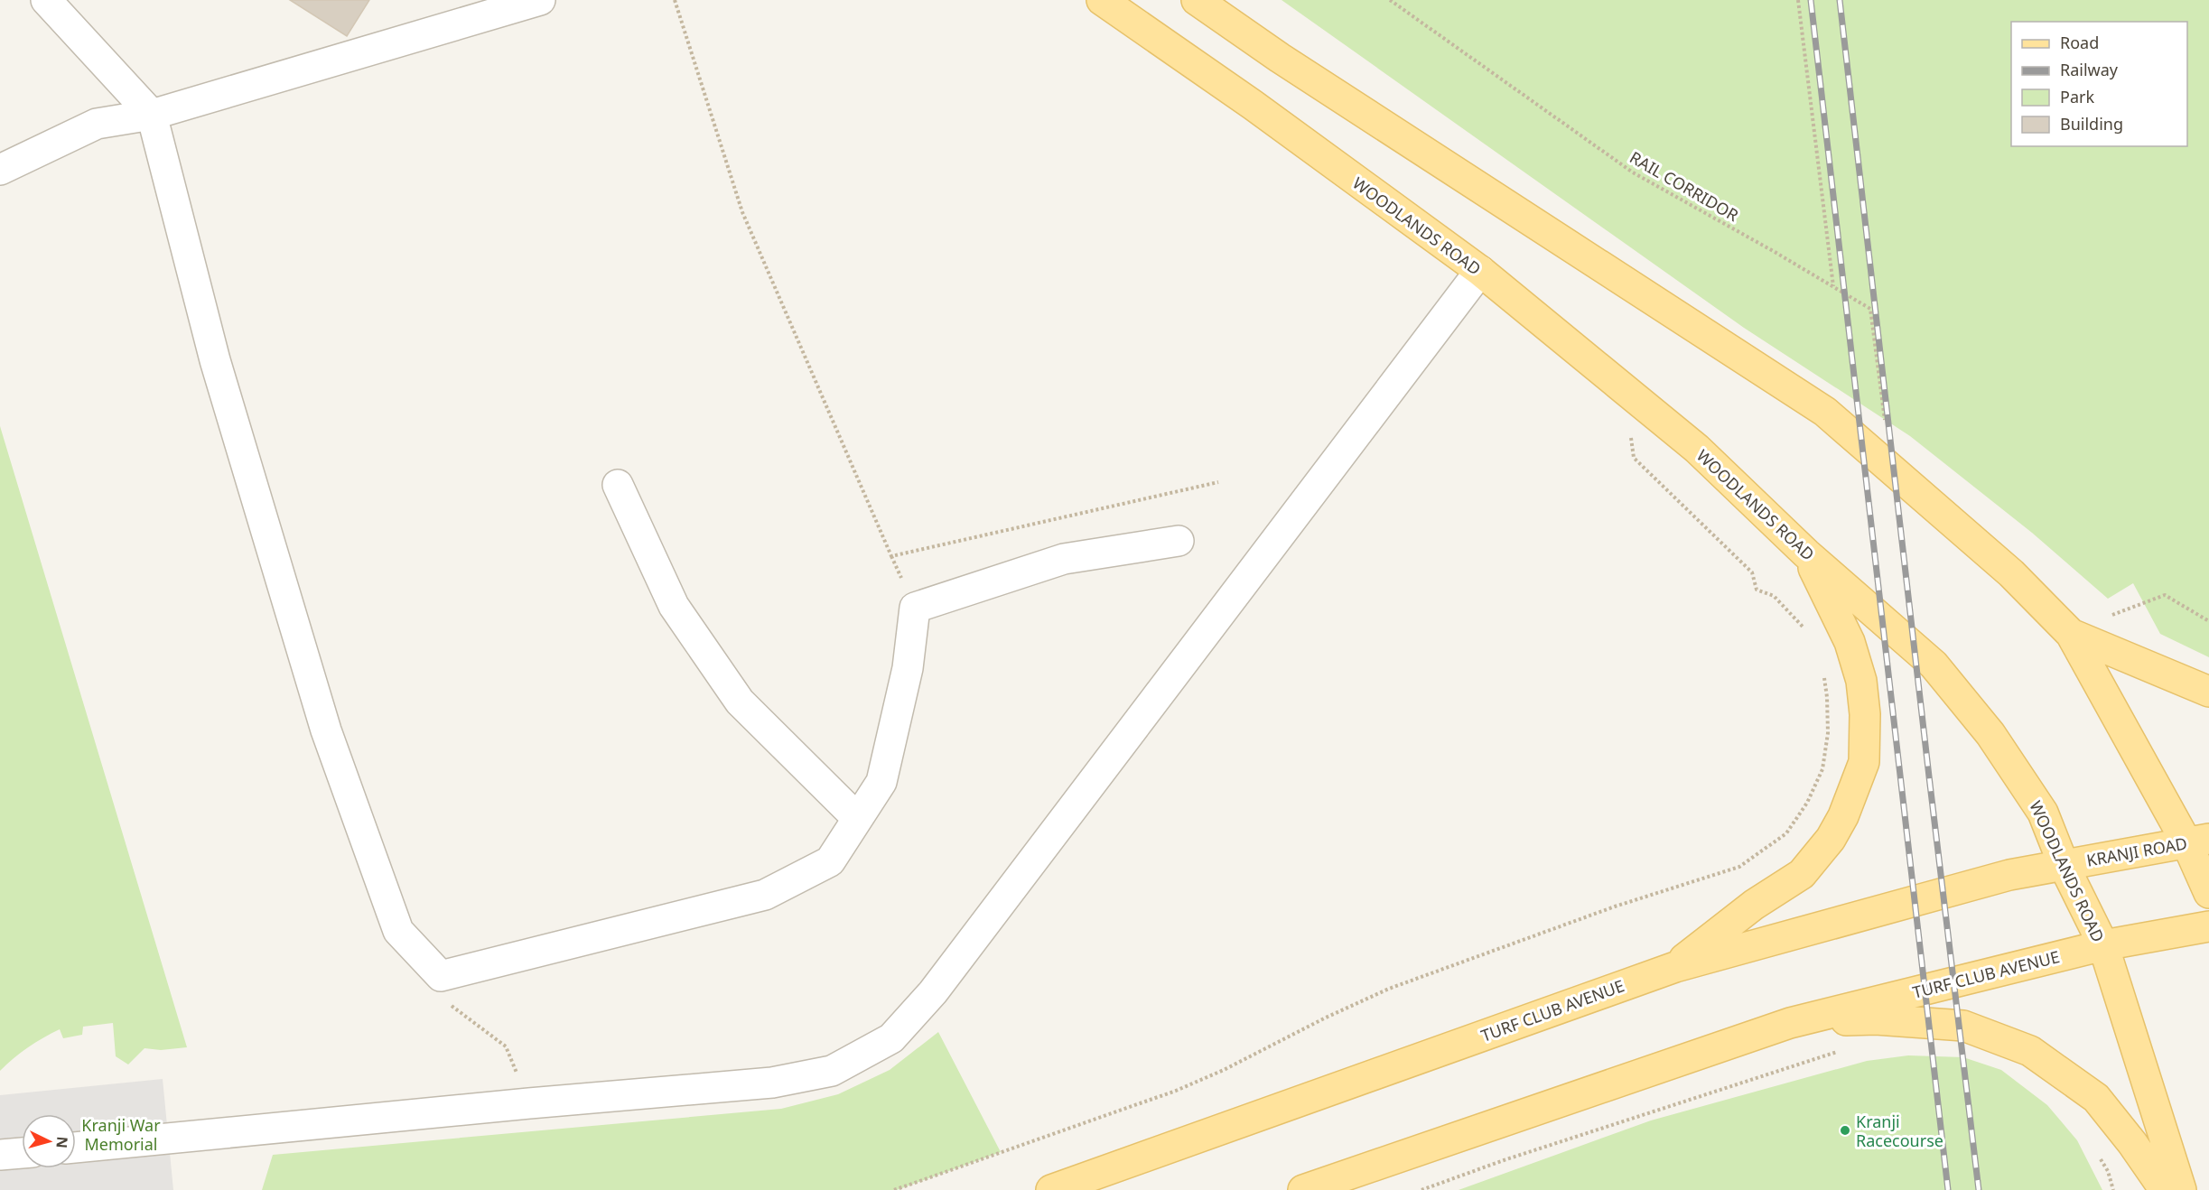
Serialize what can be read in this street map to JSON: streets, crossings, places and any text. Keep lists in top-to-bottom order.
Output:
{
  "streets": {
    "main road": ["WOODLANDS ROAD", "KRANJI ROAD", "TURF CLUB AVENUE"],
    "path": ["RAIL CORRIDOR"]
  },
  "crossings": [
    ["WOODLANDS ROAD", "KRANJI ROAD"],
    ["WOODLANDS ROAD", "TURF CLUB AVENUE"],
    ["KRANJI ROAD", "TURF CLUB AVENUE"]
  ],
  "parks": ["Kranji War Memorial"],
  "places": ["Kranji Racecourse"],
  "legend": [
    "Road",
    "Railway",
    "Park",
    "Building"
  ],
  "north": "right"
}
